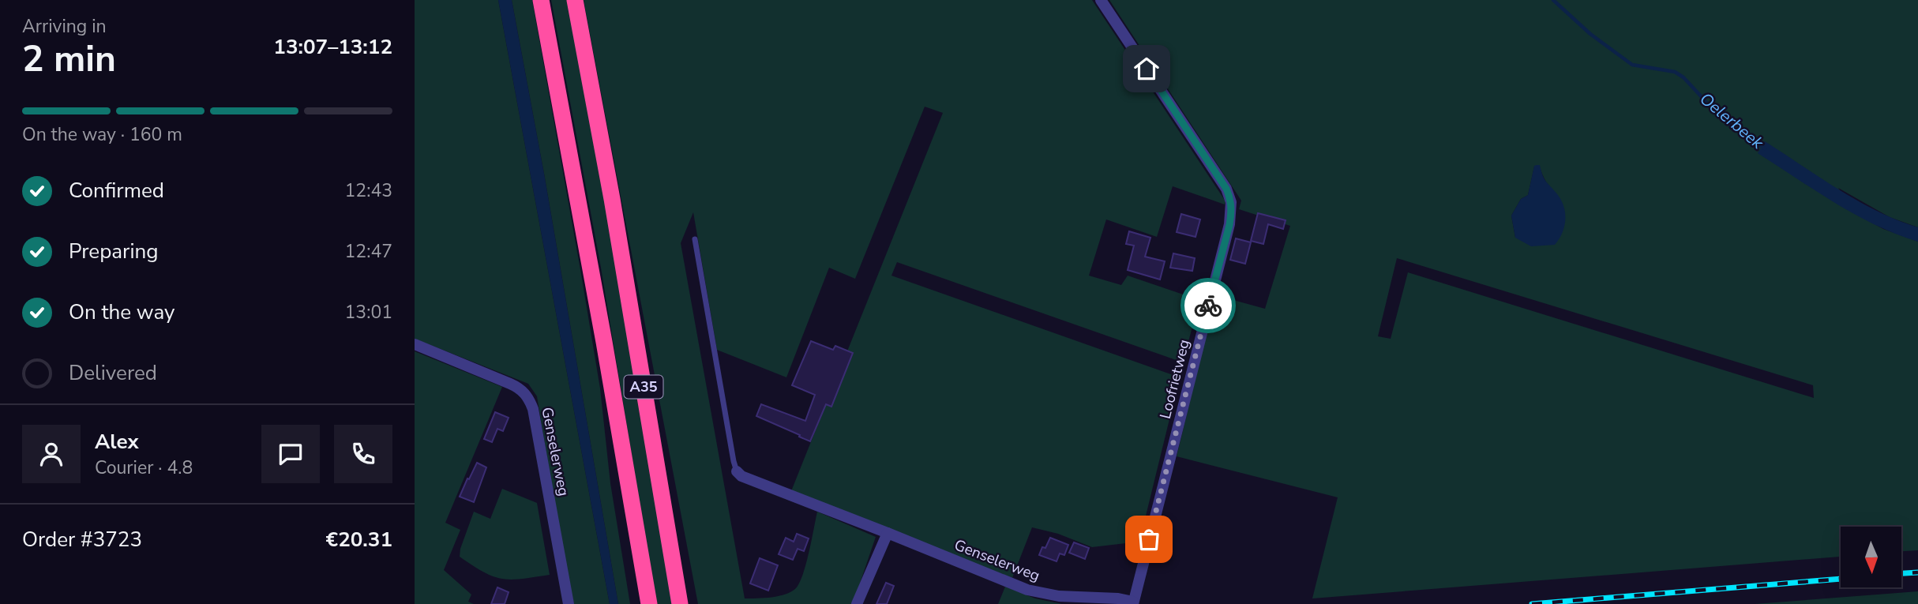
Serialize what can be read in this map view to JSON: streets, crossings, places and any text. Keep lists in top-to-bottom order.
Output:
{
  "streets": {
    "highway": ["A35"],
    "street": ["Loofrietweg", "Genselerweg"]
  },
  "crossings": [
    ["Loofrietweg", "Genselerweg"]
  ],
  "water": ["Oelerbeek"],
  "north": "bottom",
  "page": {
    "heading": ["2 min", "Arriving in", "13:07–13:12"],
    "panel": [
      "Alex",
      "Courier · 4.8",
      "Order #3723",
      "€20.31"
    ],
    "bar": "On the way · 160 m",
    "list": [
      ["Confirmed", "12:43"],
      ["Preparing", "12:47"],
      ["On the way", "13:01"],
      "Delivered"
    ]
  }
}
